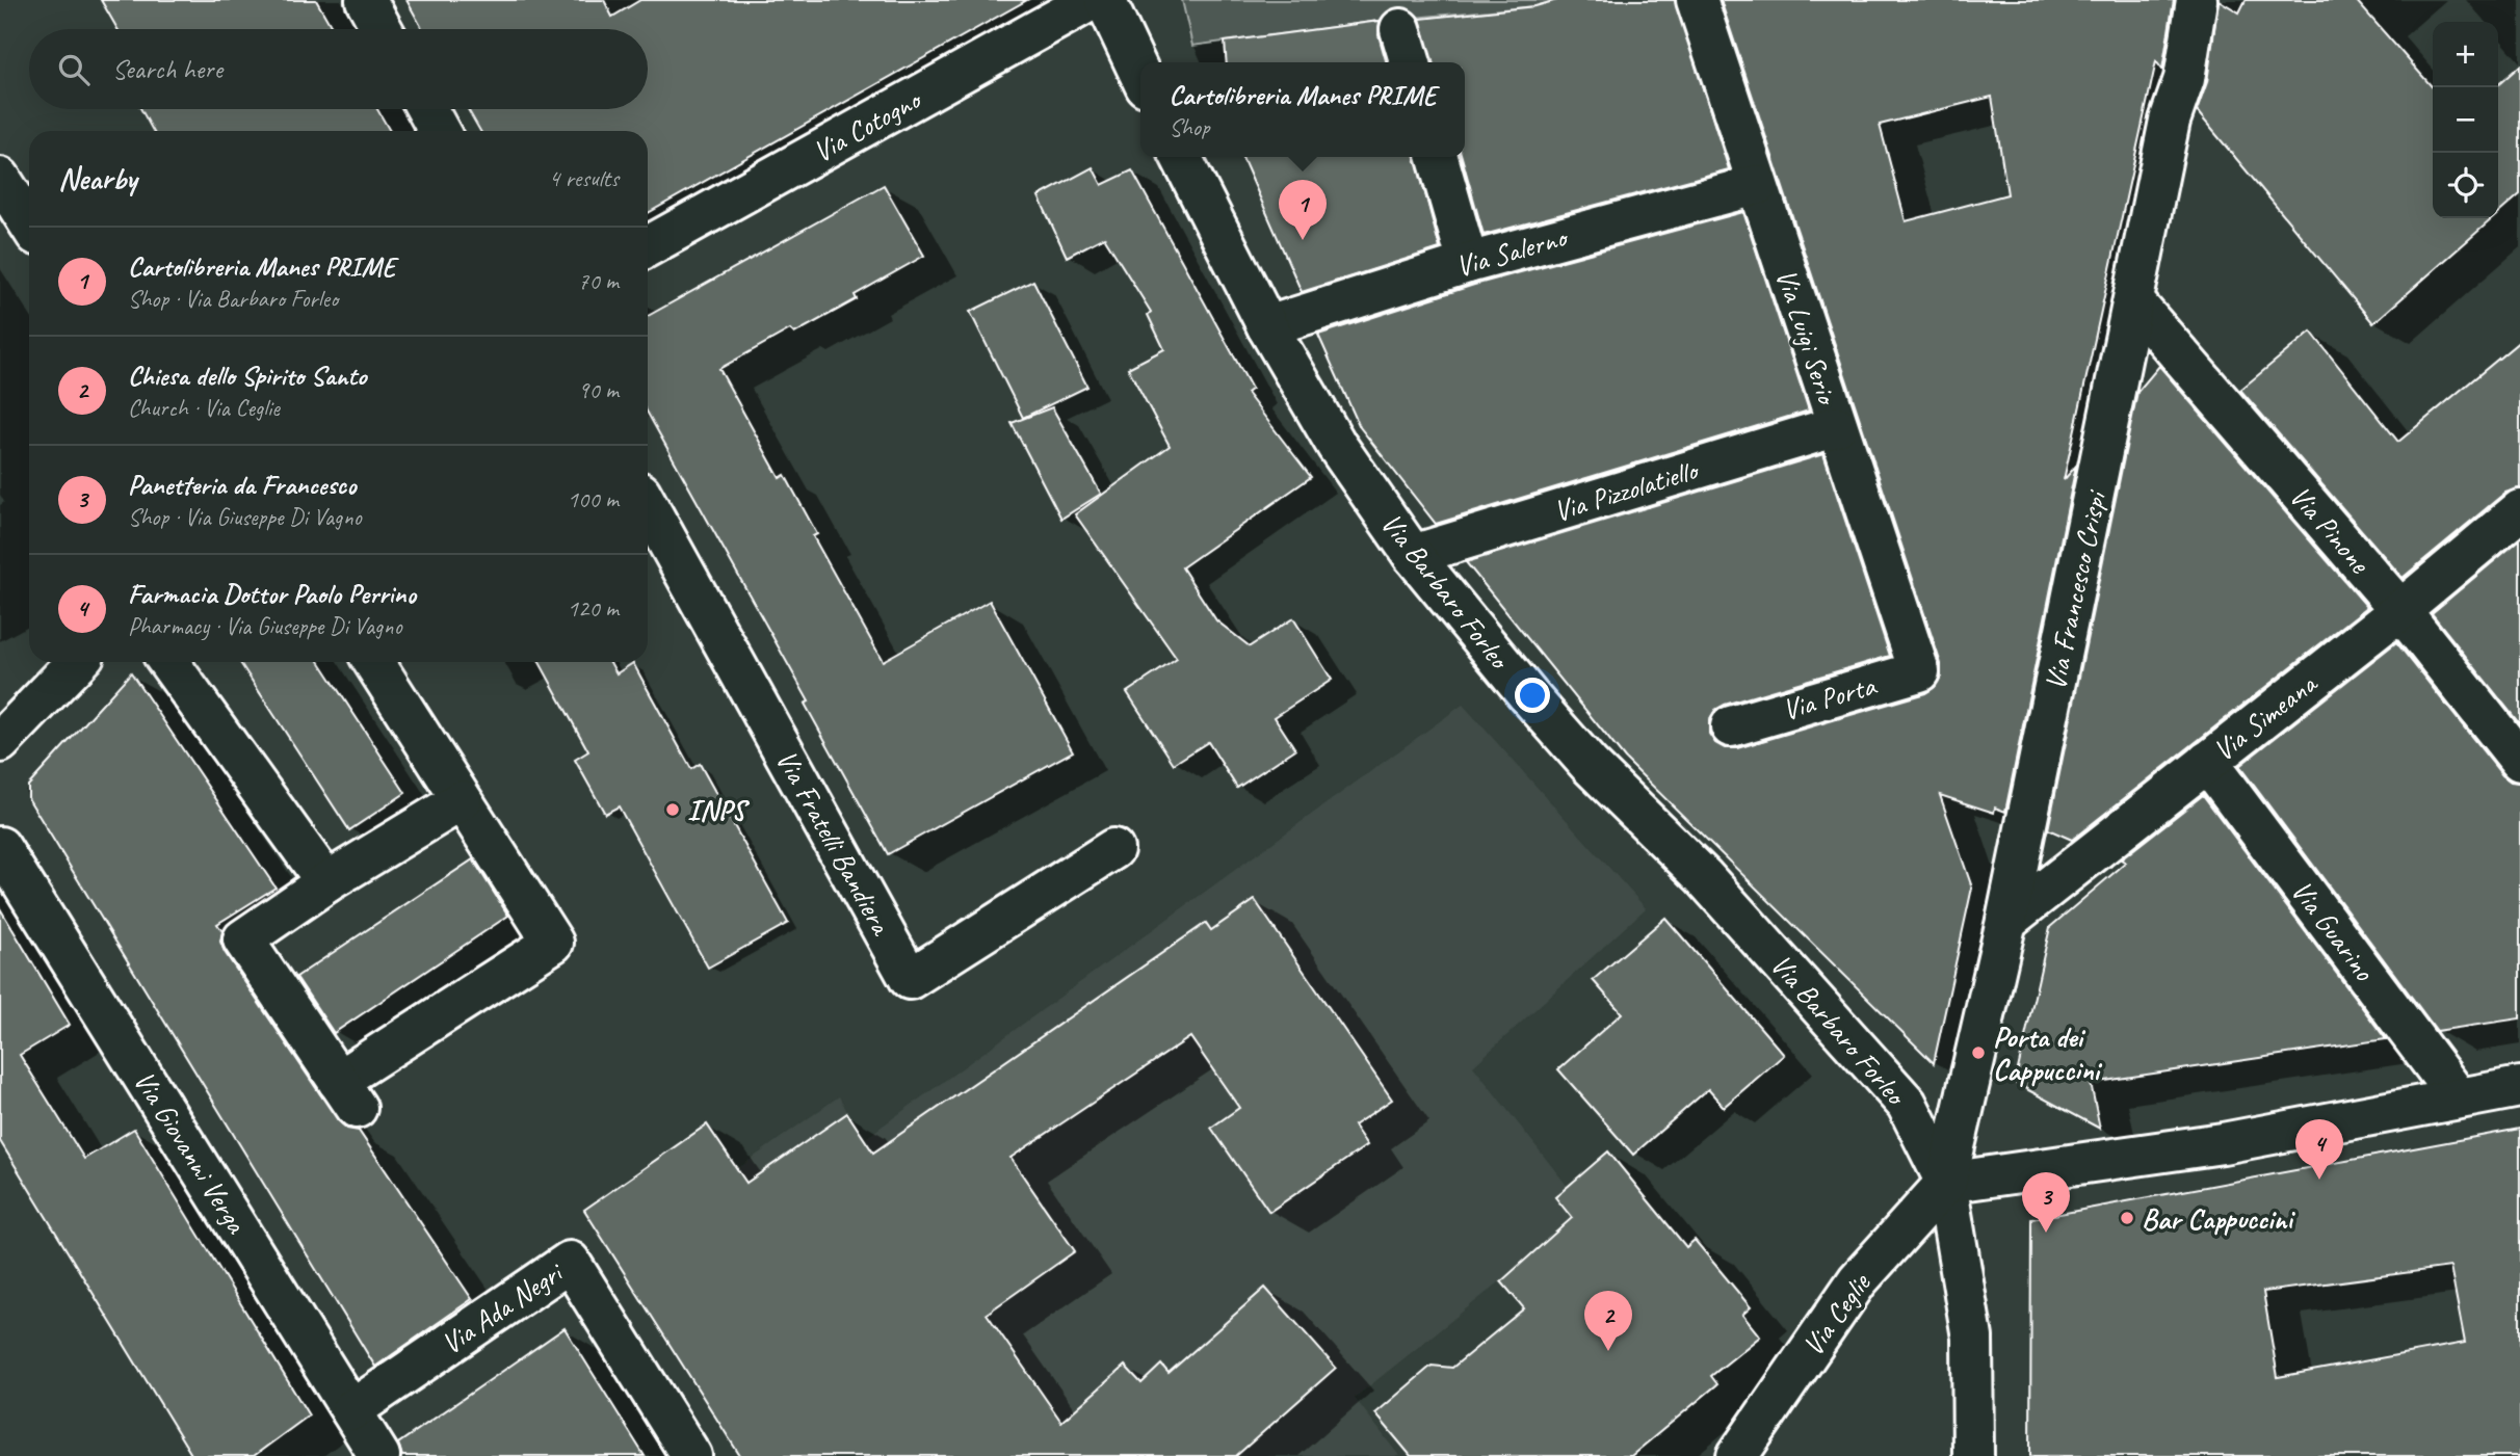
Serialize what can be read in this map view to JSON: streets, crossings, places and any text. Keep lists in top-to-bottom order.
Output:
{
  "streets": {
    "street": [
      "Via Cotogno",
      "Via Salerno",
      "Via Luigi Serio",
      "Via Pizzolatiello",
      "Via Pinone",
      "Via Barbaro Forleo",
      "Via Francesco Crispi",
      "Via Porta",
      "Via Simeana",
      "Via Fratelli Bandiera",
      "Via Guarino",
      "Via Giovanni Verga",
      "Via Ada Negri",
      "Via Ceglie"
    ]
  },
  "crossings": [
    ["Via Salerno", "Via Luigi Serio"],
    ["Via Salerno", "Via Barbaro Forleo"],
    ["Via Luigi Serio", "Via Pizzolatiello"],
    ["Via Luigi Serio", "Via Porta"],
    ["Via Pizzolatiello", "Via Barbaro Forleo"],
    ["Via Pinone", "Via Francesco Crispi"],
    ["Via Pinone", "Via Simeana"],
    ["Via Barbaro Forleo", "Via Francesco Crispi"],
    ["Via Barbaro Forleo", "Via Ceglie"],
    ["Via Francesco Crispi", "Via Simeana"],
    ["Via Francesco Crispi", "Via Ceglie"],
    ["Via Simeana", "Via Guarino"],
    ["Via Giovanni Verga", "Via Ada Negri"]
  ],
  "places": ["INPS", "Porta dei Cappuccini", "Bar Cappuccini"],
  "page": {
    "map_buttons": ["+", "−"],
    "search": "Search here",
    "popup": ["Cartolibreria Manes PRIME", "Shop"],
    "heading": ["Nearby", "4 results"],
    "pins": [
      "1",
      "4",
      "3",
      "2"
    ],
    "list": [
      {
        "mark": "1",
        "name": "Cartolibreria Manes PRIME",
        "note": "Shop · Via Barbaro Forleo",
        "value": "70 m"
      },
      {
        "mark": "2",
        "name": "Chiesa dello Spirito Santo",
        "note": "Church · Via Ceglie",
        "value": "90 m"
      },
      {
        "mark": "3",
        "name": "Panetteria da Francesco",
        "note": "Shop · Via Giuseppe Di Vagno",
        "value": "100 m"
      },
      {
        "mark": "4",
        "name": "Farmacia Dottor Paolo Perrino",
        "note": "Pharmacy · Via Giuseppe Di Vagno",
        "value": "120 m"
      }
    ]
  }
}
